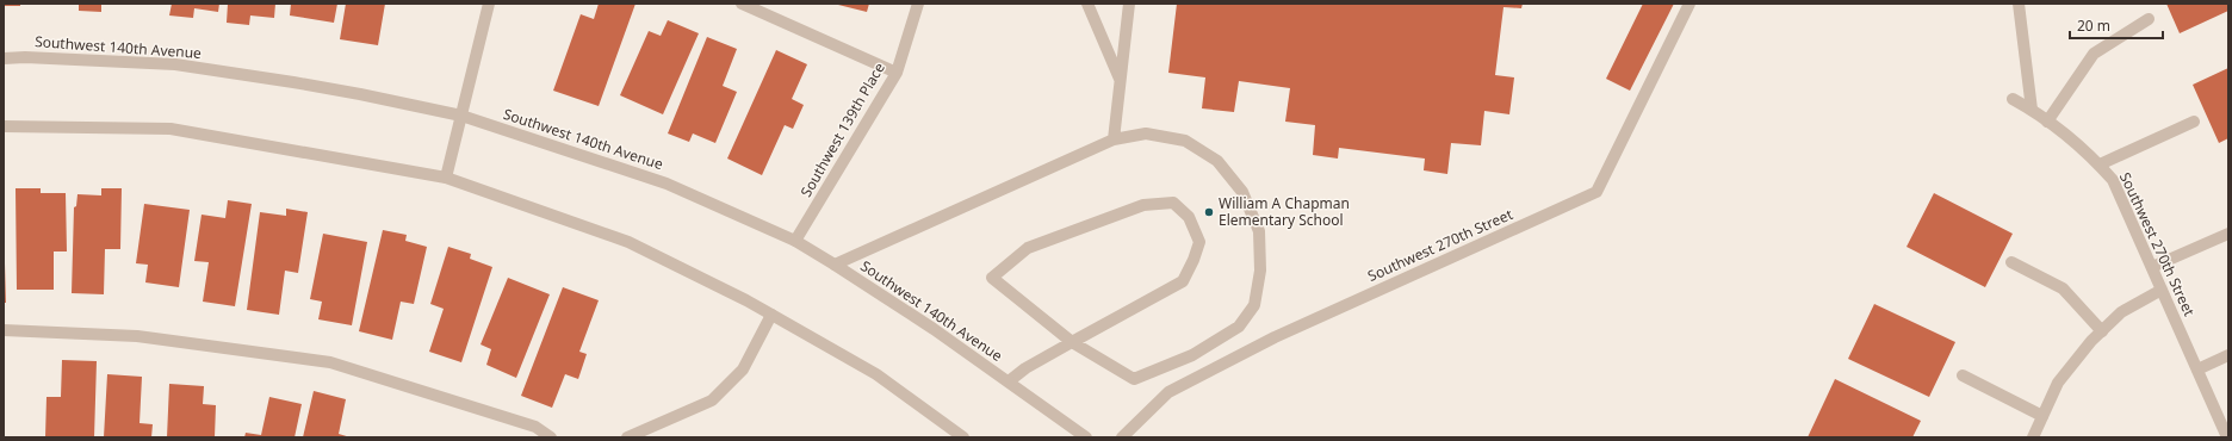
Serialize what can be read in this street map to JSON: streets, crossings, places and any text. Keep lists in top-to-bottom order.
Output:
{
  "streets": {
    "street": ["Southwest 140th Avenue", "Southwest 139th Place", "Southwest 270th Street"]
  },
  "crossings": [
    ["Southwest 140th Avenue", "Southwest 139th Place"]
  ],
  "places": ["William A Chapman Elementary School"],
  "scale_bar": "20 m"
}
